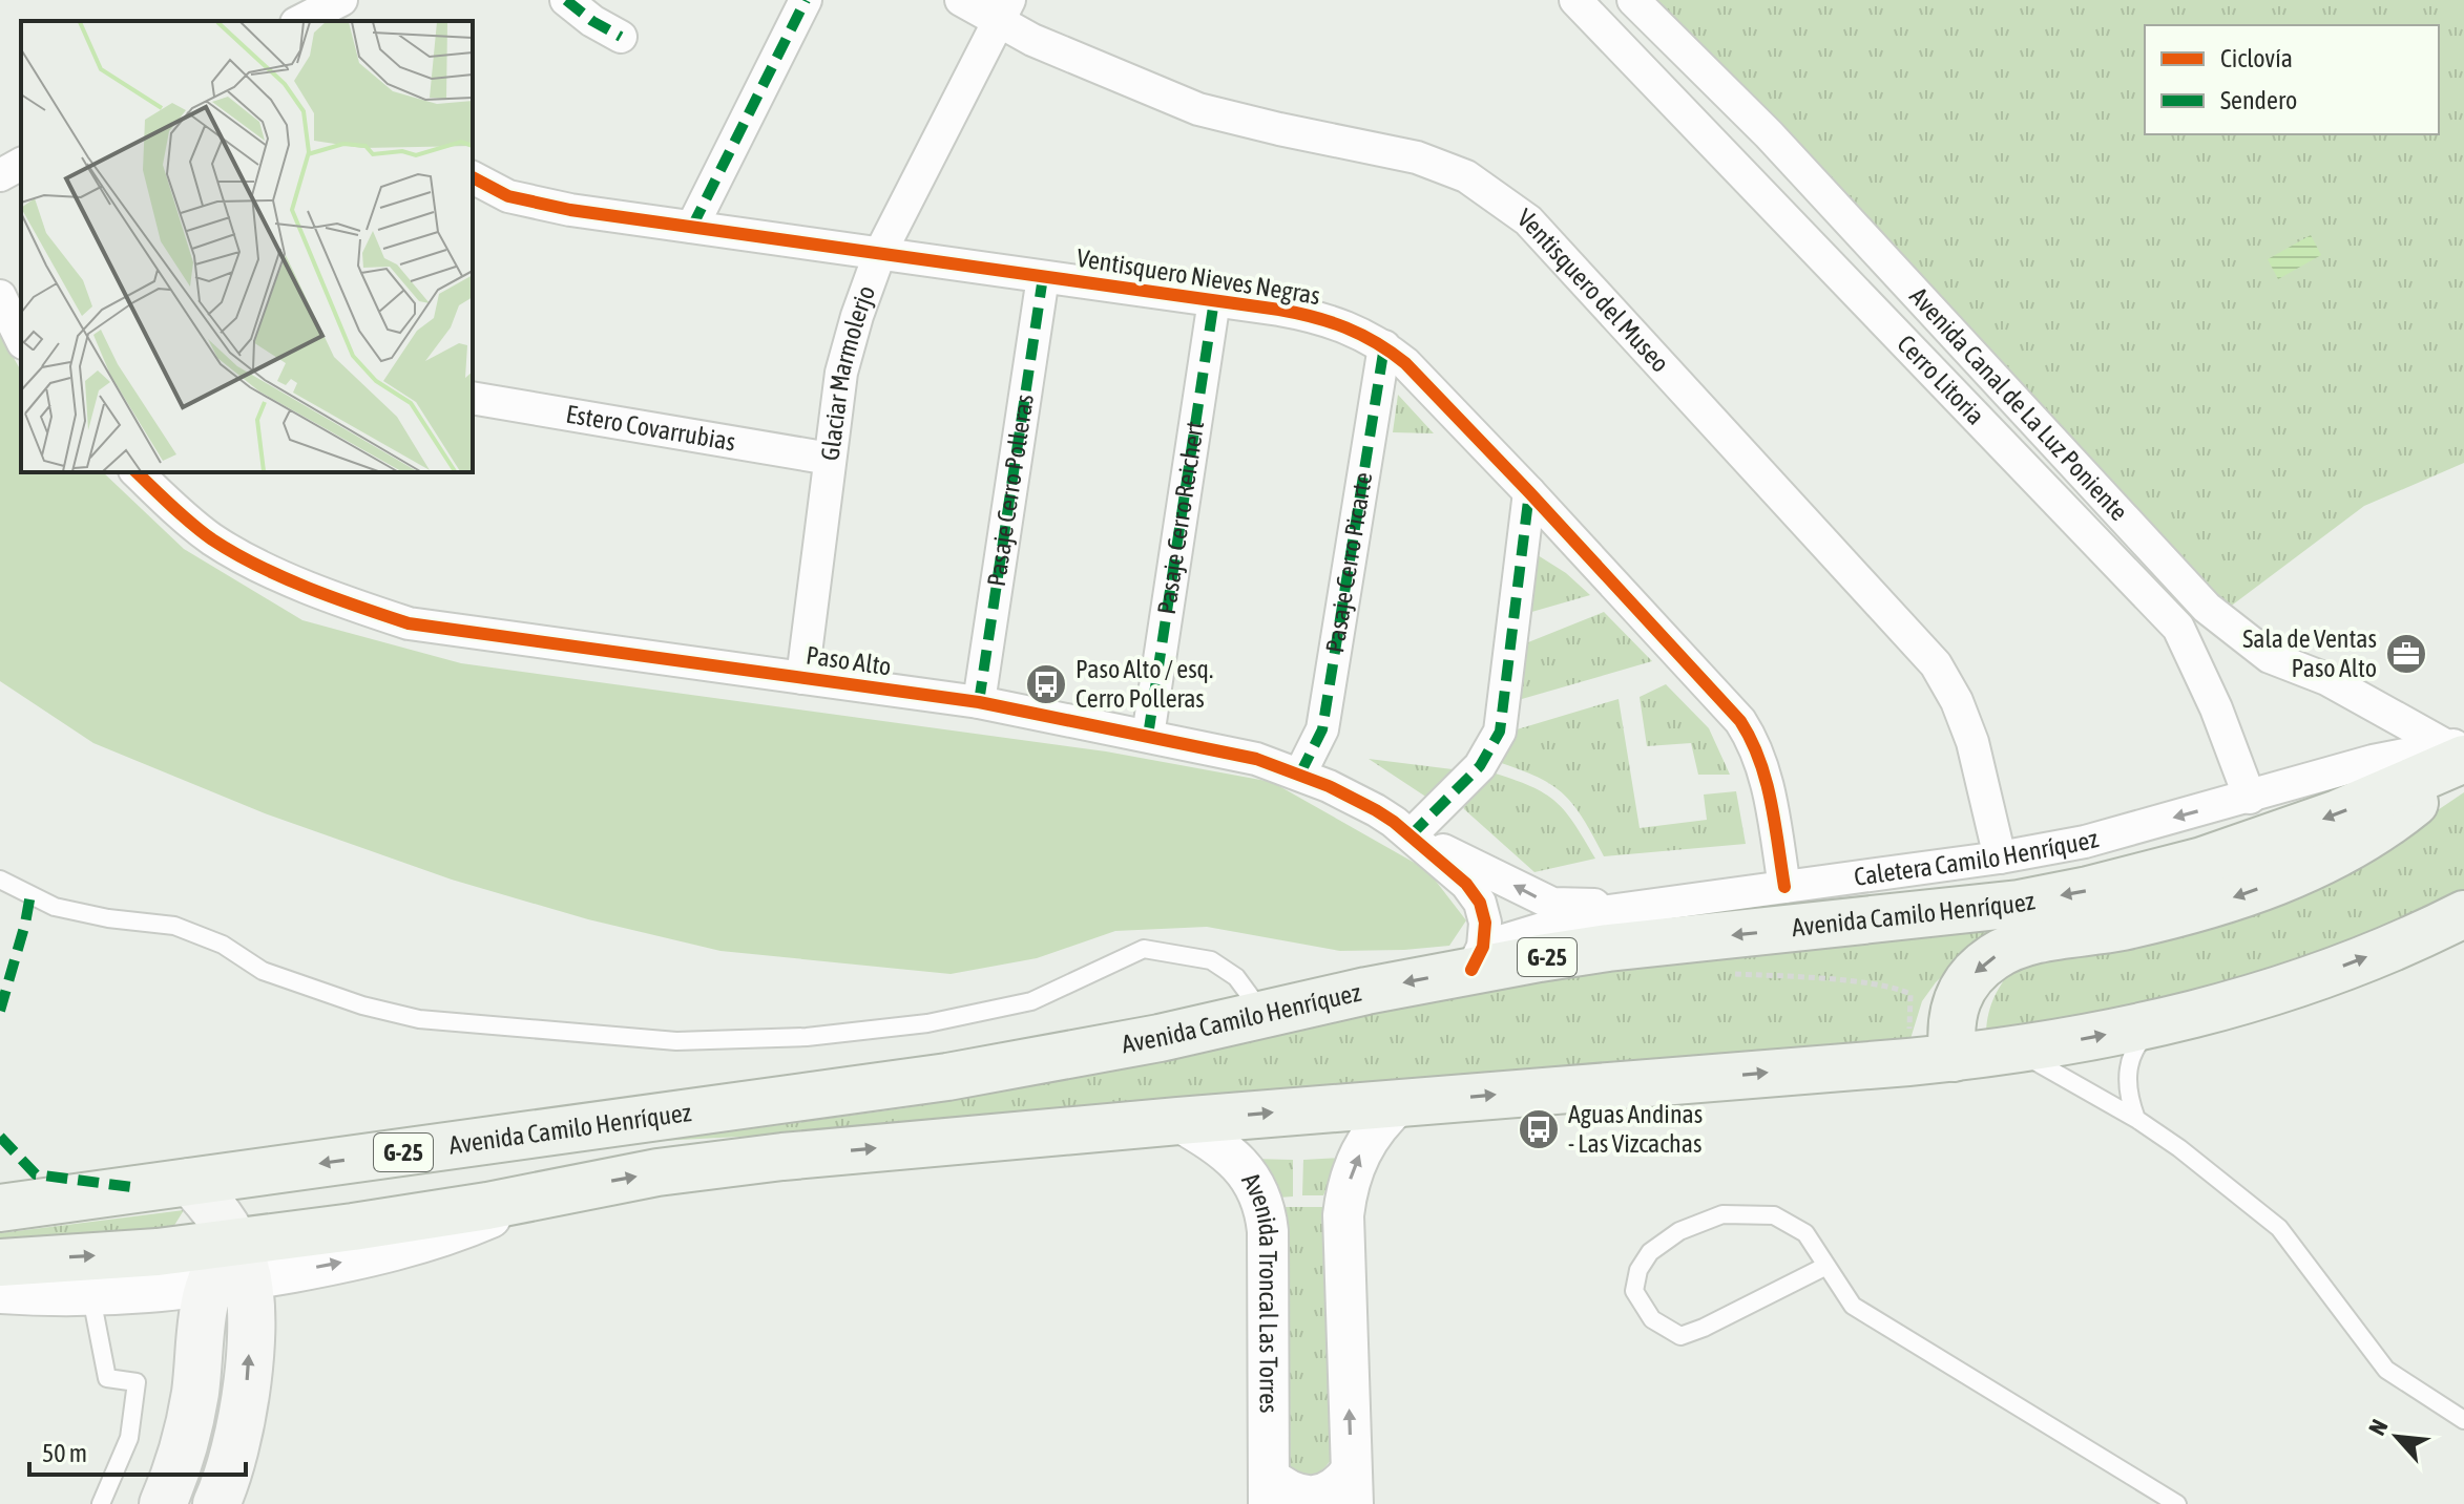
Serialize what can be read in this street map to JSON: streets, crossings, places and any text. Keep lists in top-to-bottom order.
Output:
{
  "streets": {
    "main road": ["Avenida Camilo Henríquez", "G-25"],
    "street": [
      "Ventisquero Nieves Negras",
      "Ventisquero del Museo",
      "Glaciar Marmolerjo",
      "Cerro Litoria",
      "Avenida Canal de La Luz Poniente",
      "Estero Covarrubias",
      "Pasaje Cerro Polleras",
      "Pasaje Cerro Reichert",
      "Pasaje Cerro Picarte",
      "Paso Alto",
      "Caletera Camilo Henríquez",
      "Avenida Troncal Las Torres"
    ]
  },
  "crossings": [
    ["Ventisquero Nieves Negras", "Glaciar Marmolerjo"],
    ["Ventisquero Nieves Negras", "Pasaje Cerro Polleras"],
    ["Ventisquero Nieves Negras", "Pasaje Cerro Reichert"],
    ["Ventisquero Nieves Negras", "Pasaje Cerro Picarte"],
    ["Ventisquero Nieves Negras", "Caletera Camilo Henríquez"],
    ["Ventisquero del Museo", "Glaciar Marmolerjo"],
    ["Ventisquero del Museo", "Caletera Camilo Henríquez"],
    ["Glaciar Marmolerjo", "Estero Covarrubias"],
    ["Glaciar Marmolerjo", "Paso Alto"],
    ["Cerro Litoria", "Caletera Camilo Henríquez"],
    ["Avenida Canal de La Luz Poniente", "Caletera Camilo Henríquez"],
    ["Avenida Canal de La Luz Poniente", "Avenida Camilo Henríquez"],
    ["Pasaje Cerro Polleras", "Paso Alto"],
    ["Pasaje Cerro Reichert", "Paso Alto"],
    ["Pasaje Cerro Picarte", "Paso Alto"],
    ["Paso Alto", "Caletera Camilo Henríquez"],
    ["Paso Alto", "Avenida Camilo Henríquez"],
    ["Caletera Camilo Henríquez", "Avenida Camilo Henríquez"]
  ],
  "places": {
    "office": ["Sala de Ventas Paso Alto"],
    "bus stop": ["Paso Alto / esq. Cerro Polleras", "Aguas Andinas - Las Vizcachas"]
  },
  "legend": ["Ciclovía", "Sendero"],
  "scale_bar": "50 m",
  "north": "top left"
}
